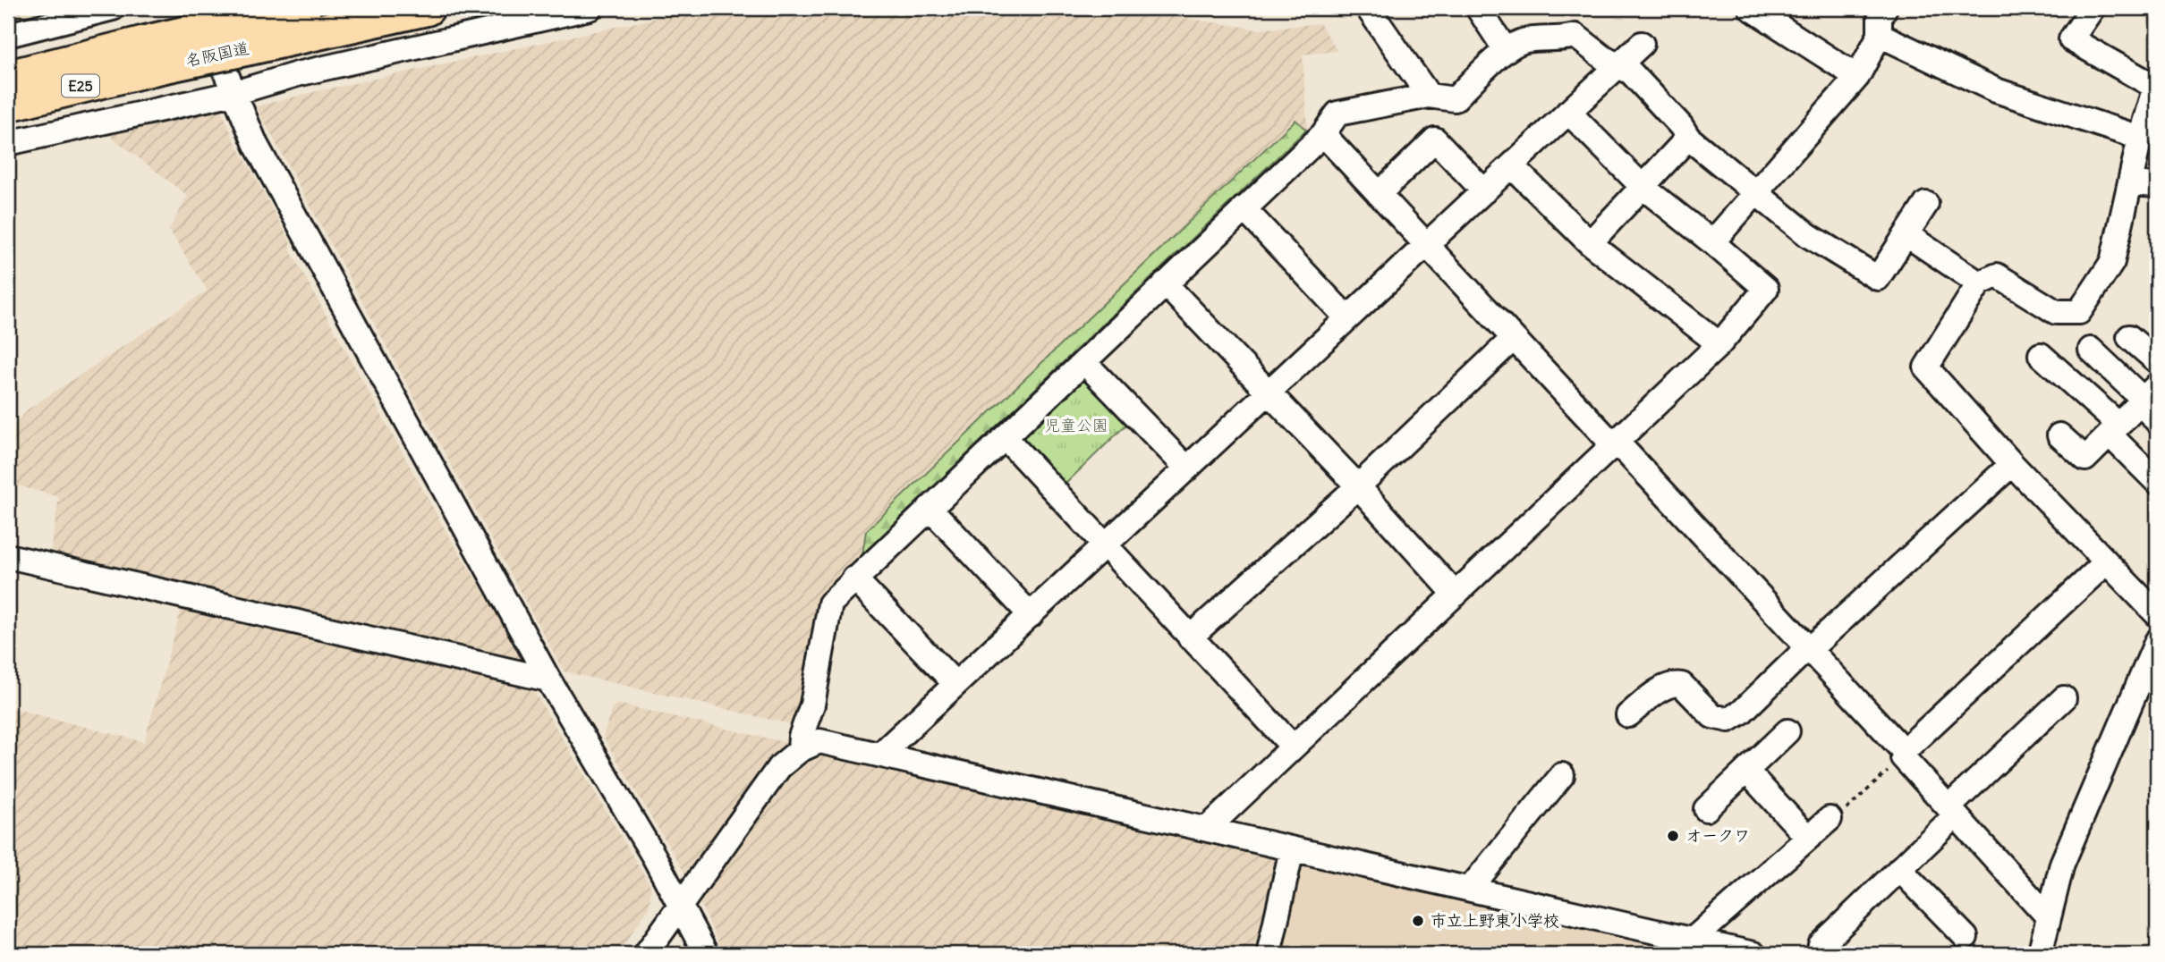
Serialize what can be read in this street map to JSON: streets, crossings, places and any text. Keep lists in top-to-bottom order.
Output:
{
  "streets": {
    "highway": ["名阪国道", "E25"]
  },
  "parks": ["児童公園"],
  "places": ["オークワ", "市立上野東小学校"]
}
